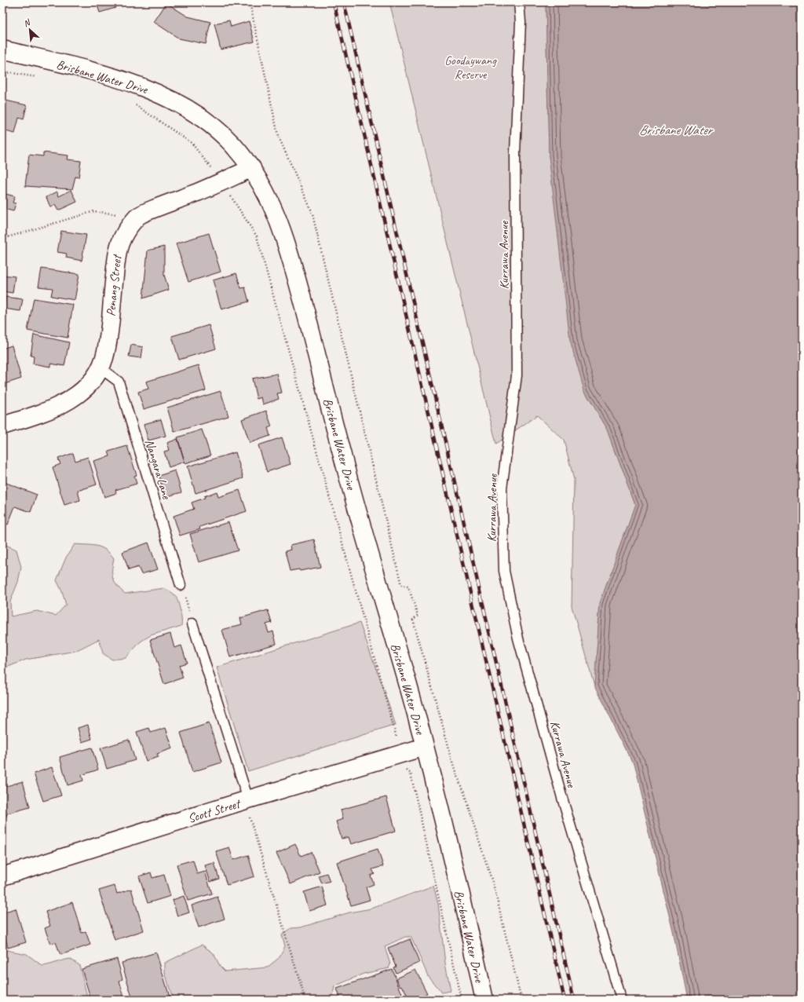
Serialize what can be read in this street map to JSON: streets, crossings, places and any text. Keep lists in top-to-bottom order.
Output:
{
  "streets": {
    "main road": ["Brisbane Water Drive", "Penang Street", "Scott Street"],
    "lane": ["Kurrawa Avenue", "Nangara Lane"]
  },
  "crossings": [
    ["Brisbane Water Drive", "Penang Street"],
    ["Brisbane Water Drive", "Scott Street"],
    ["Penang Street", "Nangara Lane"]
  ],
  "water": ["Brisbane Water"],
  "parks": ["Goodaywang Reserve"],
  "north": "top left"
}
